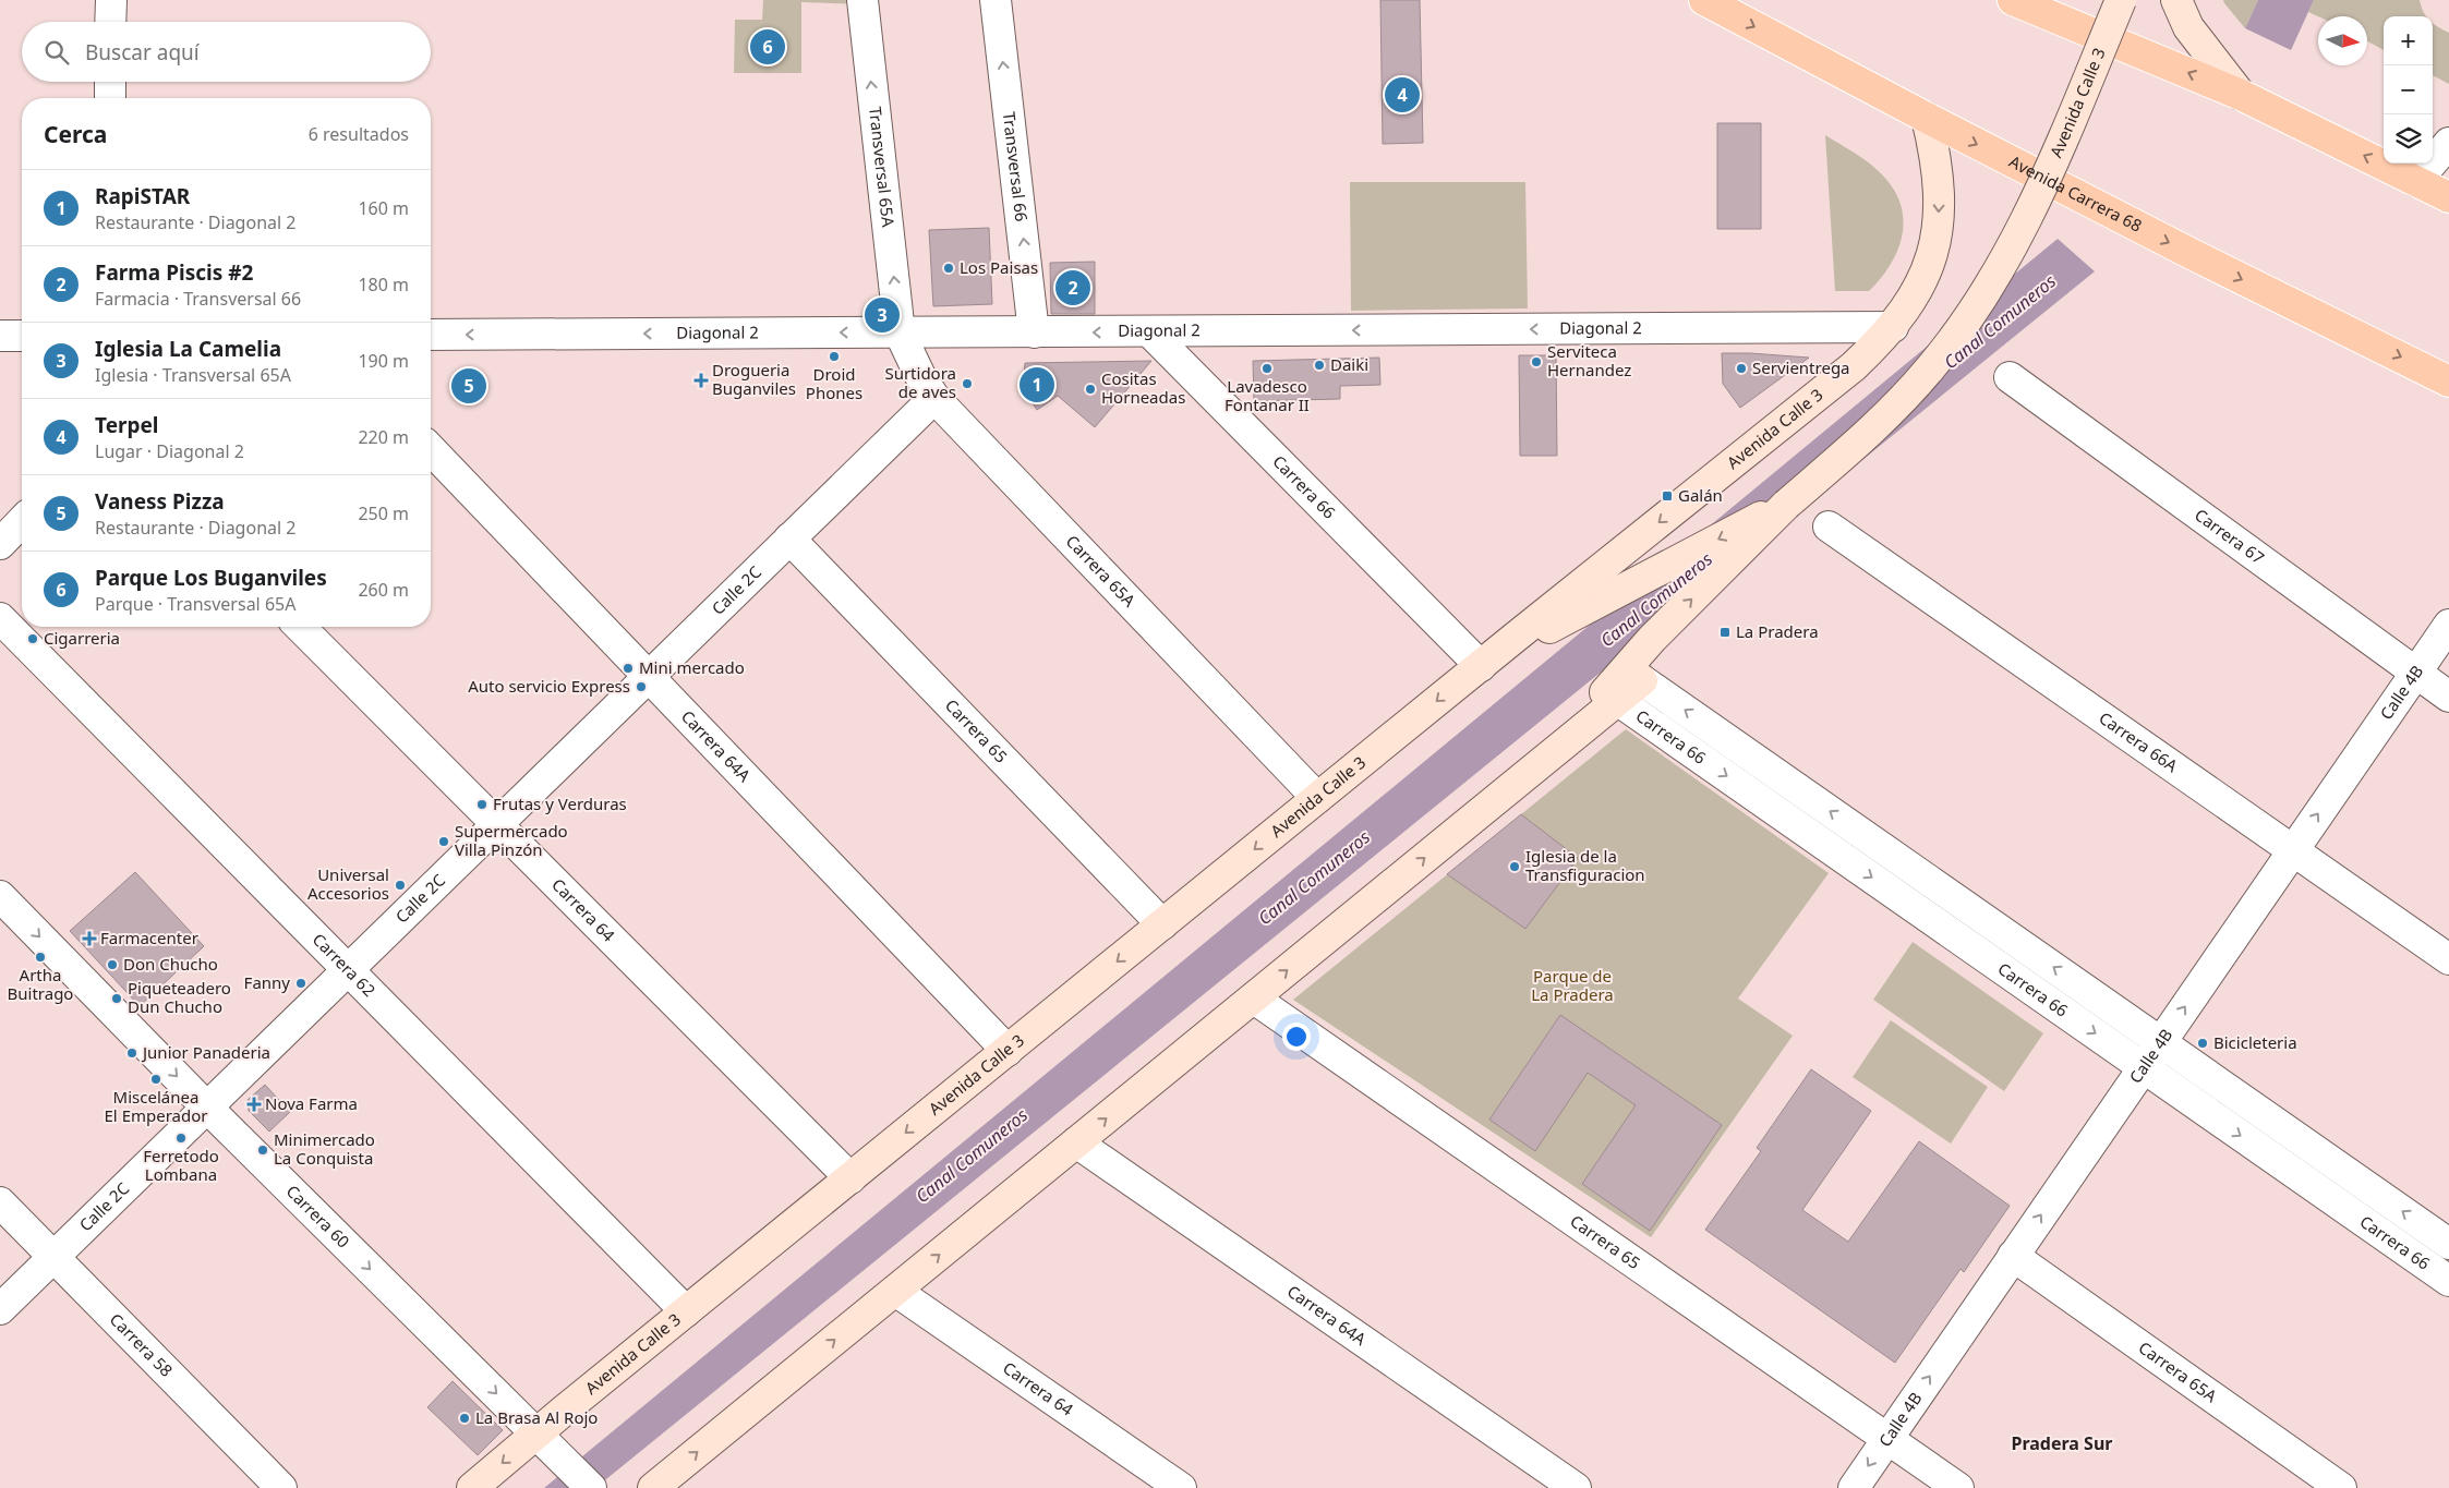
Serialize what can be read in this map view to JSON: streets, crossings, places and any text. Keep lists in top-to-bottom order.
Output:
{
  "streets": {
    "main road": ["Avenida Calle 3", "Avenida Carrera 68"],
    "street": [
      "Transversal 65A",
      "Transversal 66",
      "Diagonal 2",
      "Carrera 66",
      "Carrera 67",
      "Carrera 65A",
      "Calle 2C",
      "Calle 4B",
      "Carrera 65",
      "Carrera 66A",
      "Carrera 64A",
      "Carrera 64",
      "Carrera 62",
      "Carrera 60",
      "Carrera 58"
    ]
  },
  "crossings": [
    ["Avenida Calle 3", "Avenida Carrera 68"],
    ["Avenida Calle 3", "Diagonal 2"],
    ["Avenida Calle 3", "Carrera 66"],
    ["Avenida Calle 3", "Carrera 65A"],
    ["Avenida Calle 3", "Carrera 65"],
    ["Avenida Calle 3", "Carrera 64A"],
    ["Avenida Calle 3", "Carrera 64"],
    ["Avenida Calle 3", "Carrera 62"],
    ["Avenida Calle 3", "Carrera 60"],
    ["Transversal 65A", "Diagonal 2"],
    ["Transversal 65A", "Carrera 65A"],
    ["Transversal 66", "Diagonal 2"],
    ["Diagonal 2", "Carrera 66"],
    ["Diagonal 2", "Carrera 65A"],
    ["Carrera 66", "Calle 4B"],
    ["Carrera 67", "Calle 4B"],
    ["Carrera 65A", "Calle 2C"],
    ["Carrera 65A", "Calle 4B"],
    ["Calle 2C", "Carrera 65"],
    ["Calle 2C", "Carrera 64A"],
    ["Calle 2C", "Carrera 64"],
    ["Calle 2C", "Carrera 62"],
    ["Calle 2C", "Carrera 60"],
    ["Calle 2C", "Carrera 58"],
    ["Calle 4B", "Carrera 65"],
    ["Calle 4B", "Carrera 66A"]
  ],
  "one_way": [
    "Transversal 65A",
    "Transversal 66",
    "Diagonal 2",
    "Calle 4B",
    "Carrera 60"
  ],
  "districts": ["Pradera Sur"],
  "water": ["Canal Comuneros"],
  "parks": ["Parque de La Pradera"],
  "places": {
    "other": [
      "Los Paisas",
      "Droid Phones",
      "Serviteca Hernandez",
      "Daiki",
      "Lavadesco Fontanar II",
      "Servientrega",
      "Surtidora de aves",
      "Cositas Horneadas",
      "Cigarreria",
      "Mini mercado",
      "Auto servicio Express",
      "Frutas y Verduras",
      "Supermercado Villa Pinzón",
      "Iglesia de la Transfiguracion",
      "Universal Accesorios",
      "Artha Buitrago",
      "Don Chucho",
      "Fanny",
      "Piqueteadero Dun Chucho",
      "Bicicleteria",
      "Junior Panaderia",
      "Miscelánea El Emperador",
      "Ferretodo Lombana",
      "Minimercado La Conquista",
      "La Brasa Al Rojo"
    ],
    "health": ["Drogueria Buganviles", "Farmacenter", "Nova Farma"],
    "transit": ["Galán", "La Pradera"]
  },
  "north": "right",
  "page": {
    "map_buttons": ["+", "−"],
    "search": "Buscar aquí",
    "pins": [
      "6",
      "4",
      "2",
      "3",
      "1",
      "5"
    ],
    "heading": ["Cerca", "6 resultados"],
    "list": [
      {
        "mark": "1",
        "name": "RapiSTAR",
        "note": "Restaurante · Diagonal 2",
        "value": "160 m"
      },
      {
        "mark": "2",
        "name": "Farma Piscis #2",
        "note": "Farmacia · Transversal 66",
        "value": "180 m"
      },
      {
        "mark": "3",
        "name": "Iglesia La Camelia",
        "note": "Iglesia · Transversal 65A",
        "value": "190 m"
      },
      {
        "mark": "4",
        "name": "Terpel",
        "note": "Lugar · Diagonal 2",
        "value": "220 m"
      },
      {
        "mark": "5",
        "name": "Vaness Pizza",
        "note": "Restaurante · Diagonal 2",
        "value": "250 m"
      },
      {
        "mark": "6",
        "name": "Parque Los Buganviles",
        "note": "Parque · Transversal 65A",
        "value": "260 m"
      }
    ]
  }
}
